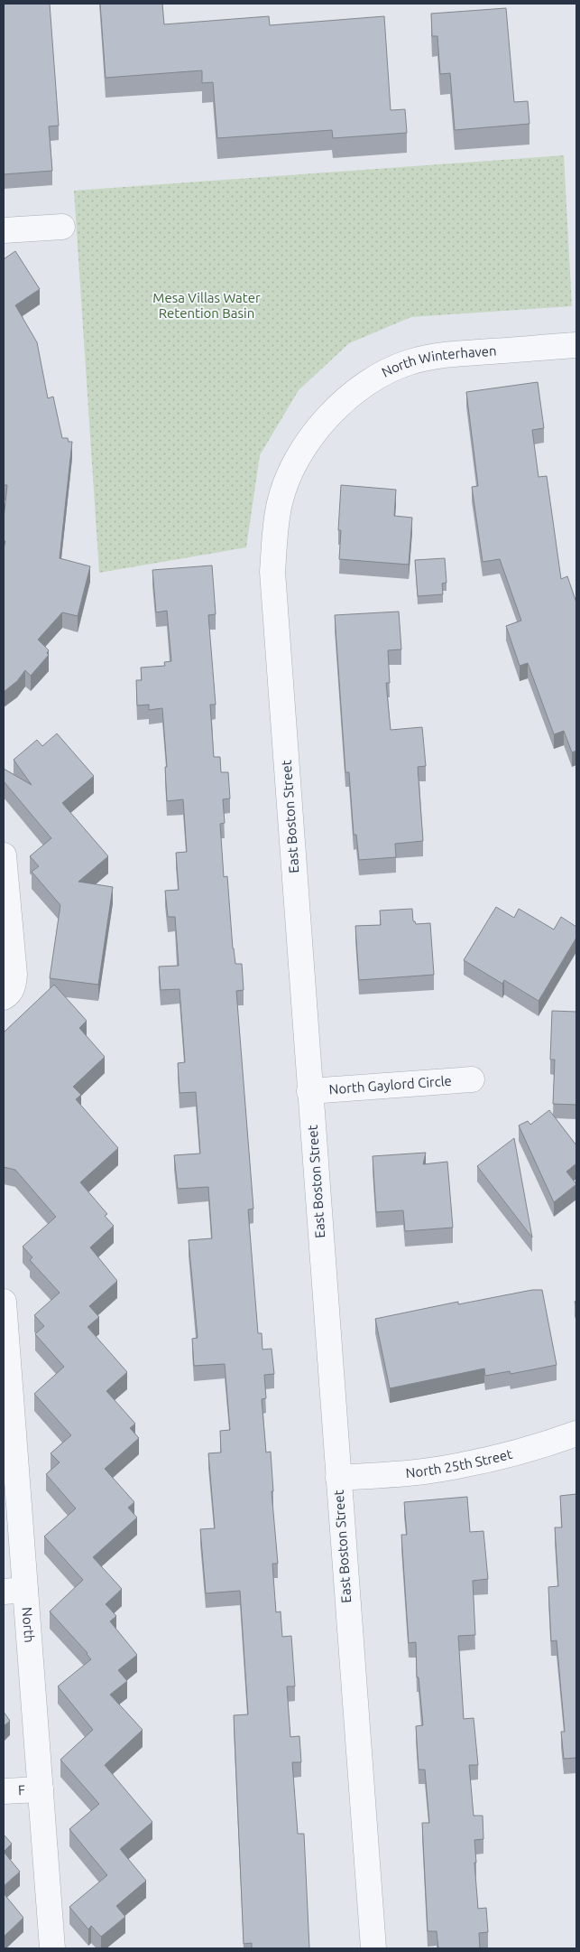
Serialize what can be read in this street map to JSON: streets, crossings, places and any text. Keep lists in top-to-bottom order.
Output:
{
  "streets": {
    "street": [
      "North Winterhaven",
      "East Boston Street",
      "North Gaylord Circle",
      "North 25th Street",
      "North",
      "F"
    ]
  },
  "crossings": [
    ["North Winterhaven", "East Boston Street"],
    ["East Boston Street", "North Gaylord Circle"],
    ["East Boston Street", "North 25th Street"],
    ["North", "F"]
  ],
  "parks": ["Mesa Villas Water Retention Basin"]
}
